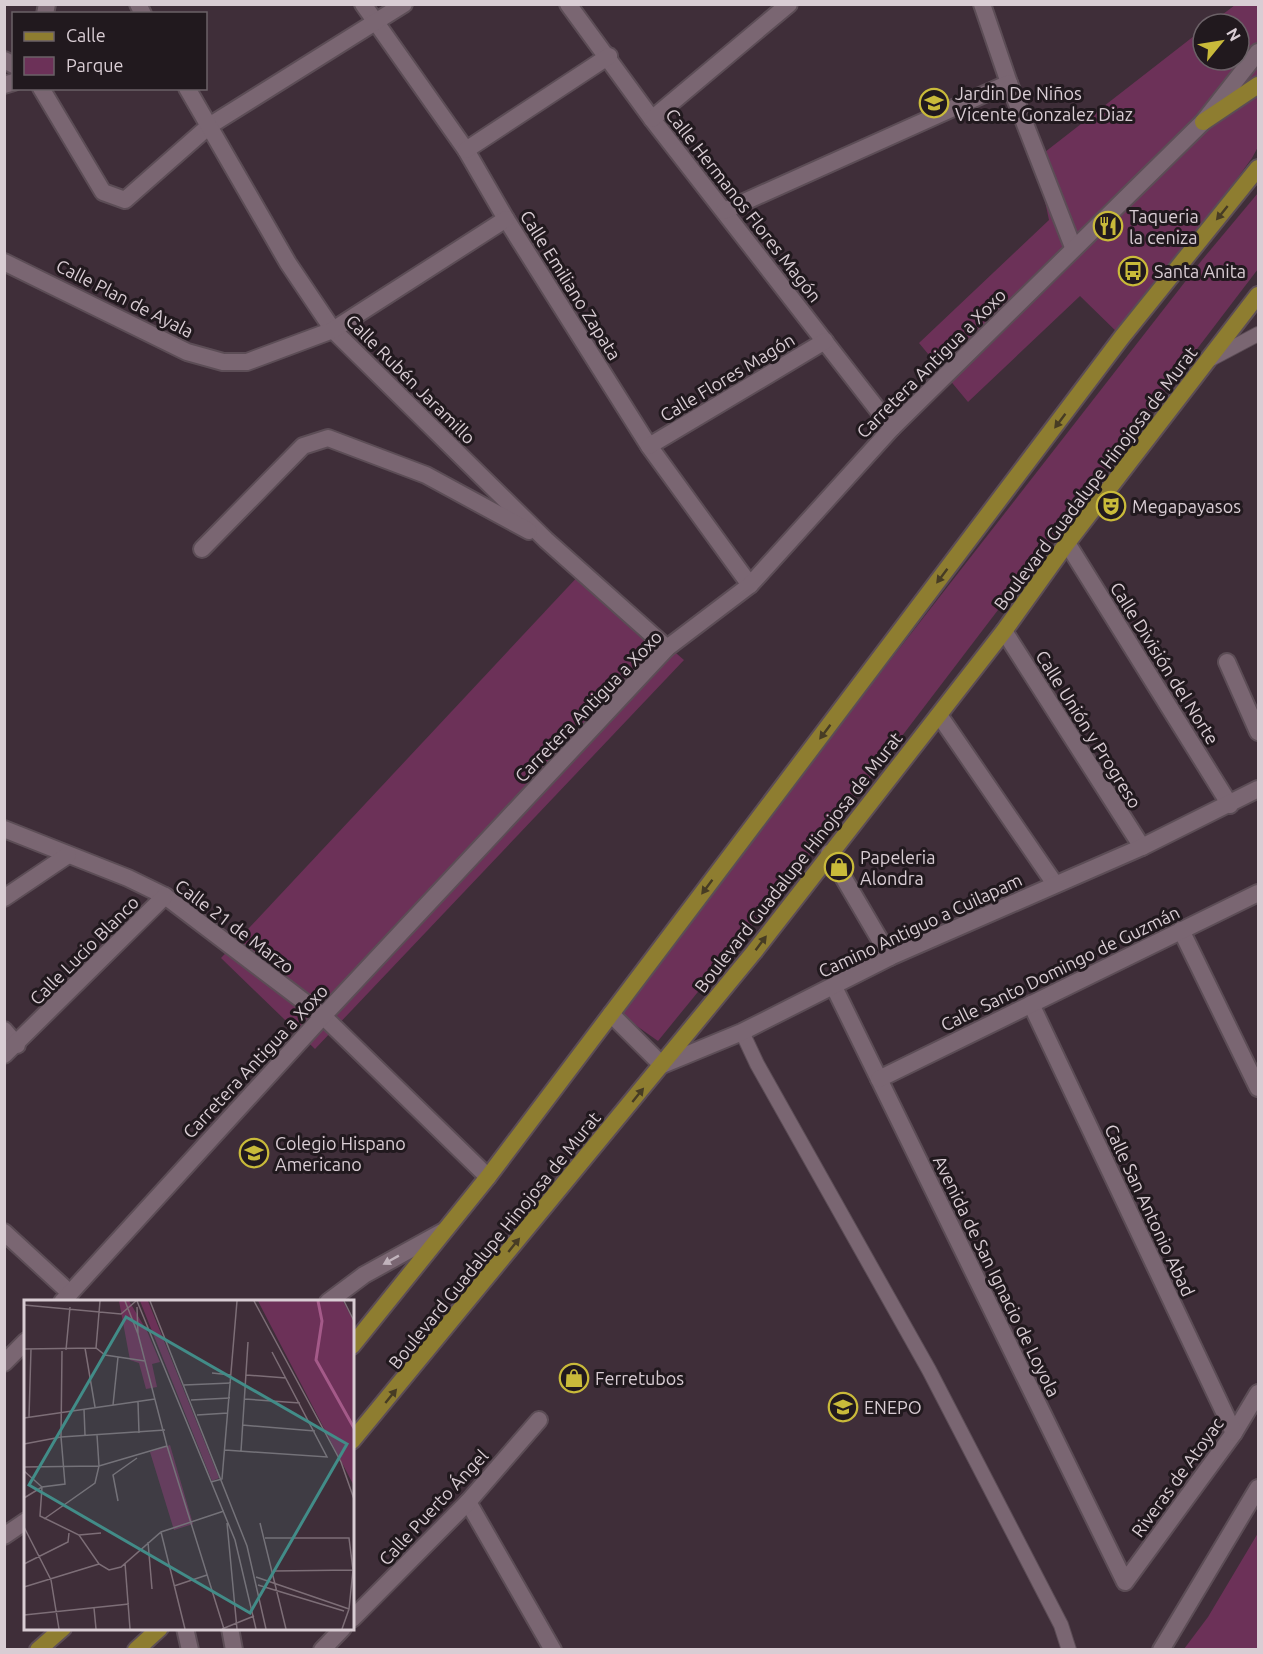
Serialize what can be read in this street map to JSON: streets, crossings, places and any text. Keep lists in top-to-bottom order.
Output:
{
  "streets": {
    "main road": ["Boulevard Guadalupe Hinojosa de Murat"],
    "street": [
      "Calle Hermanos Flores Magón",
      "Calle Emiliano Zapata",
      "Calle Plan de Ayala",
      "Carretera Antigua a Xoxo",
      "Calle Flores Magón",
      "Calle Rubén Jaramillo",
      "Calle División del Norte",
      "Calle Unión y Progreso",
      "Camino Antiguo a Cuilapam",
      "Calle 21 de Marzo",
      "Calle Lucio Blanco",
      "Calle Santo Domingo de Guzmán",
      "Calle San Antonio Abad",
      "Avenida de San Ignacio de Loyola",
      "Riveras de Atoyac",
      "Calle Puerto Ángel"
    ]
  },
  "crossings": [
    ["Calle Hermanos Flores Magón", "Carretera Antigua a Xoxo"],
    ["Calle Hermanos Flores Magón", "Calle Flores Magón"],
    ["Calle Emiliano Zapata", "Calle Plan de Ayala"],
    ["Calle Emiliano Zapata", "Carretera Antigua a Xoxo"],
    ["Calle Emiliano Zapata", "Calle Flores Magón"],
    ["Calle Plan de Ayala", "Calle Rubén Jaramillo"],
    ["Carretera Antigua a Xoxo", "Calle Rubén Jaramillo"],
    ["Carretera Antigua a Xoxo", "Calle 21 de Marzo"],
    ["Boulevard Guadalupe Hinojosa de Murat", "Calle División del Norte"],
    ["Boulevard Guadalupe Hinojosa de Murat", "Calle Unión y Progreso"],
    ["Boulevard Guadalupe Hinojosa de Murat", "Camino Antiguo a Cuilapam"],
    ["Calle División del Norte", "Camino Antiguo a Cuilapam"],
    ["Calle Unión y Progreso", "Camino Antiguo a Cuilapam"],
    ["Camino Antiguo a Cuilapam", "Avenida de San Ignacio de Loyola"],
    ["Calle 21 de Marzo", "Calle Lucio Blanco"],
    ["Calle Santo Domingo de Guzmán", "Calle San Antonio Abad"],
    ["Calle Santo Domingo de Guzmán", "Avenida de San Ignacio de Loyola"],
    ["Calle San Antonio Abad", "Riveras de Atoyac"],
    ["Avenida de San Ignacio de Loyola", "Riveras de Atoyac"]
  ],
  "places": {
    "school or university": ["Jardin De Niños Vicente Gonzalez Diaz", "Colegio Hispano Americano", "ENEPO"],
    "restaurant": ["Taqueria la ceniza"],
    "bus stop": ["Santa Anita"],
    "theatre": ["Megapayasos"],
    "shop": ["Papeleria Alondra", "Ferretubos"]
  },
  "legend": ["Calle", "Parque"],
  "north": "top right"
}
